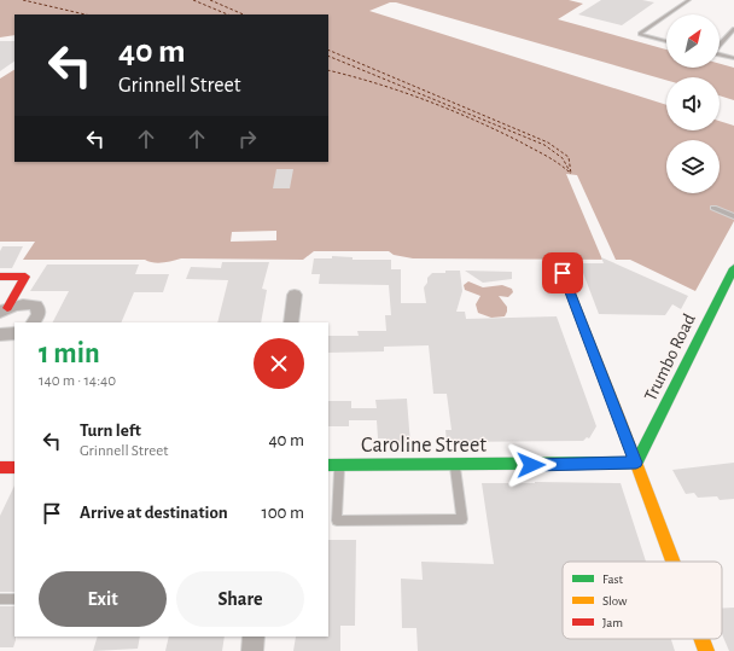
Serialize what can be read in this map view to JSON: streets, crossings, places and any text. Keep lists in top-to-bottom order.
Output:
{
  "streets": {
    "street": ["Trumbo Road", "Caroline Street"]
  },
  "crossings": [
    ["Trumbo Road", "Caroline Street"]
  ],
  "legend": ["Fast", "Slow", "Jam"],
  "north": "top right",
  "page": {
    "turn": ["40 m", "Grinnell Street"],
    "heading": ["1 min", "140 m · 14:40"],
    "list": [
      {
        "name": "Turn left",
        "note": "Grinnell Street",
        "value": "40 m"
      },
      {
        "name": "Arrive at destination",
        "value": "100 m"
      }
    ],
    "buttons": ["Exit", "Share"]
  }
}
